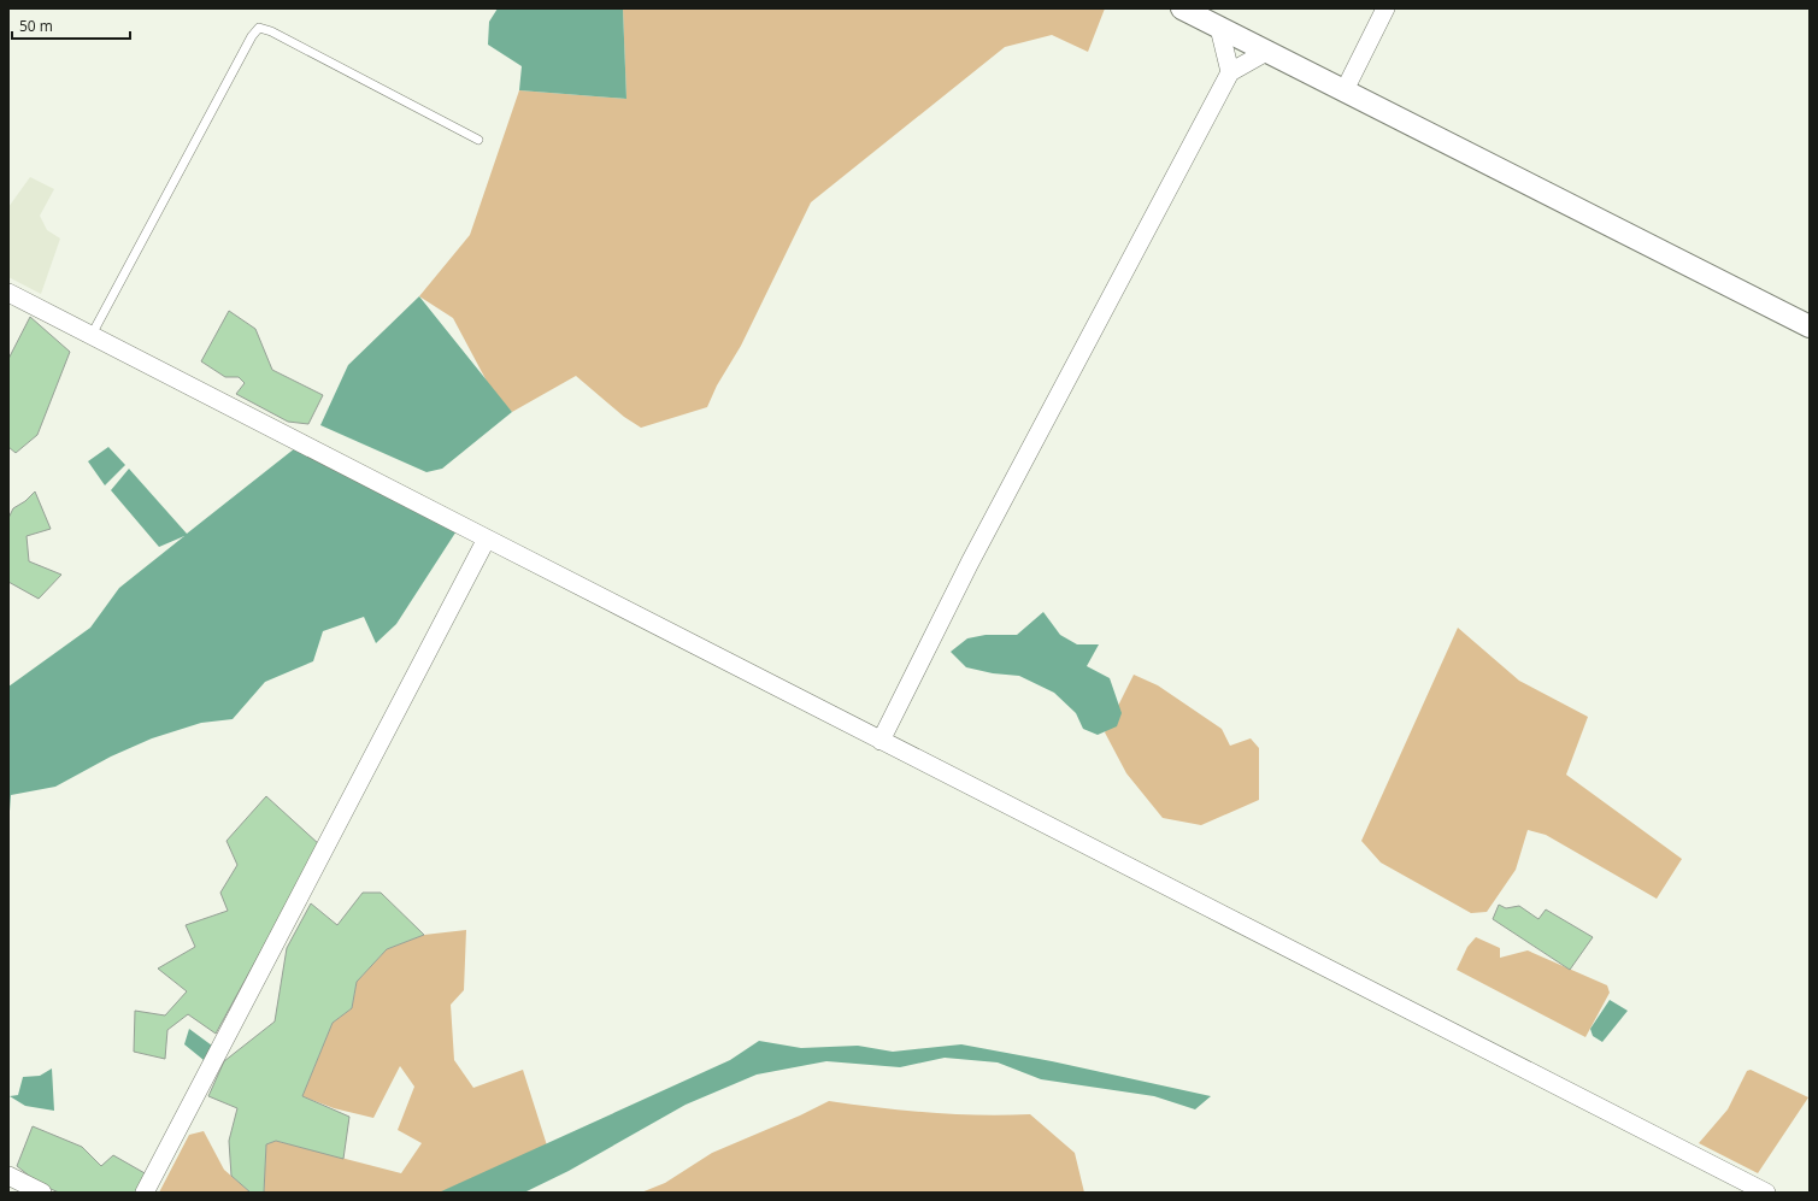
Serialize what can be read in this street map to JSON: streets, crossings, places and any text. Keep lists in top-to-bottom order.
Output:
{
  "scale_bar": "50 m"
}
